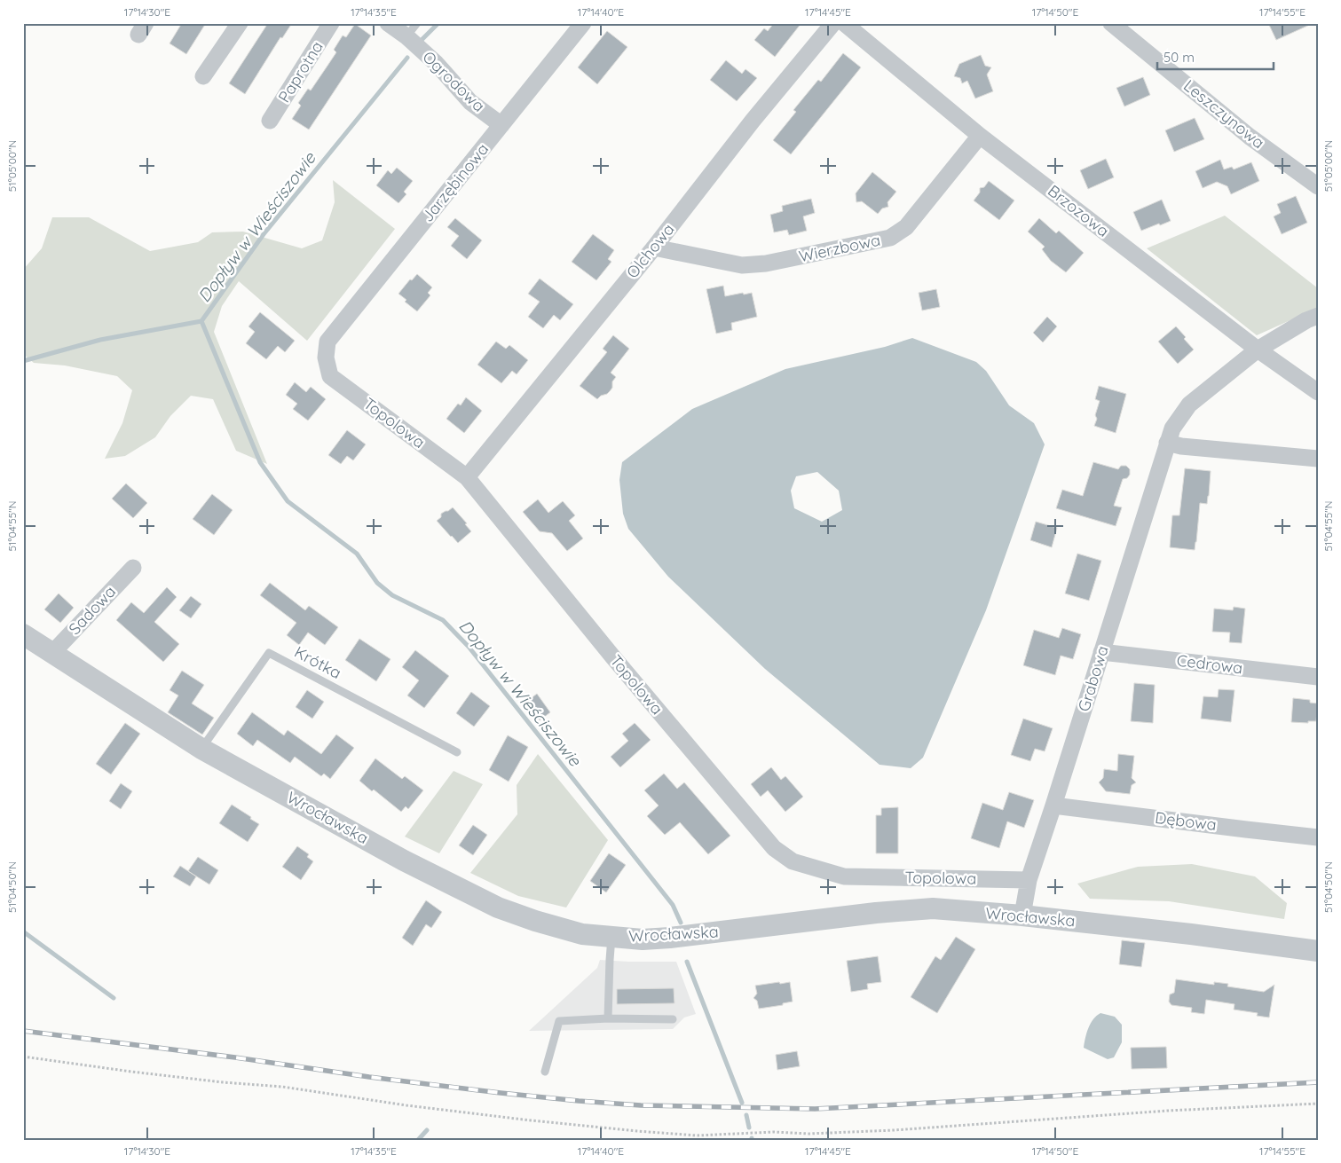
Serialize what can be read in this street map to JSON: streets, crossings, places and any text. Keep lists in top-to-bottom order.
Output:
{
  "streets": {
    "street": [
      "Paprotna",
      "Ogrodowa",
      "Leszczynowa",
      "Jarzębinowa",
      "Brzozowa",
      "Wierzbowa",
      "Olchowa",
      "Topolowa",
      "Sadowa",
      "Cedrowa",
      "Grabowa",
      "Wrocławska",
      "Dębowa"
    ],
    "lane": ["Krótka"]
  },
  "crossings": [
    ["Ogrodowa", "Jarzębinowa"],
    ["Jarzębinowa", "Topolowa"],
    ["Brzozowa", "Wierzbowa"],
    ["Brzozowa", "Grabowa"],
    ["Wierzbowa", "Olchowa"],
    ["Olchowa", "Topolowa"],
    ["Topolowa", "Grabowa"],
    ["Sadowa", "Wrocławska"],
    ["Krótka", "Wrocławska"],
    ["Cedrowa", "Grabowa"],
    ["Grabowa", "Wrocławska"],
    ["Grabowa", "Dębowa"]
  ],
  "water": ["Dopływ w Wieściszowie"],
  "scale_bar": "50 m",
  "coordinates": [
    "17°14'30\"E",
    "17°14'35\"E",
    "17°14'40\"E",
    "17°14'45\"E",
    "17°14'50\"E",
    "17°14'55\"E",
    "51°05'00\"N",
    "51°04'55\"N",
    "51°04'50\"N"
  ]
}
